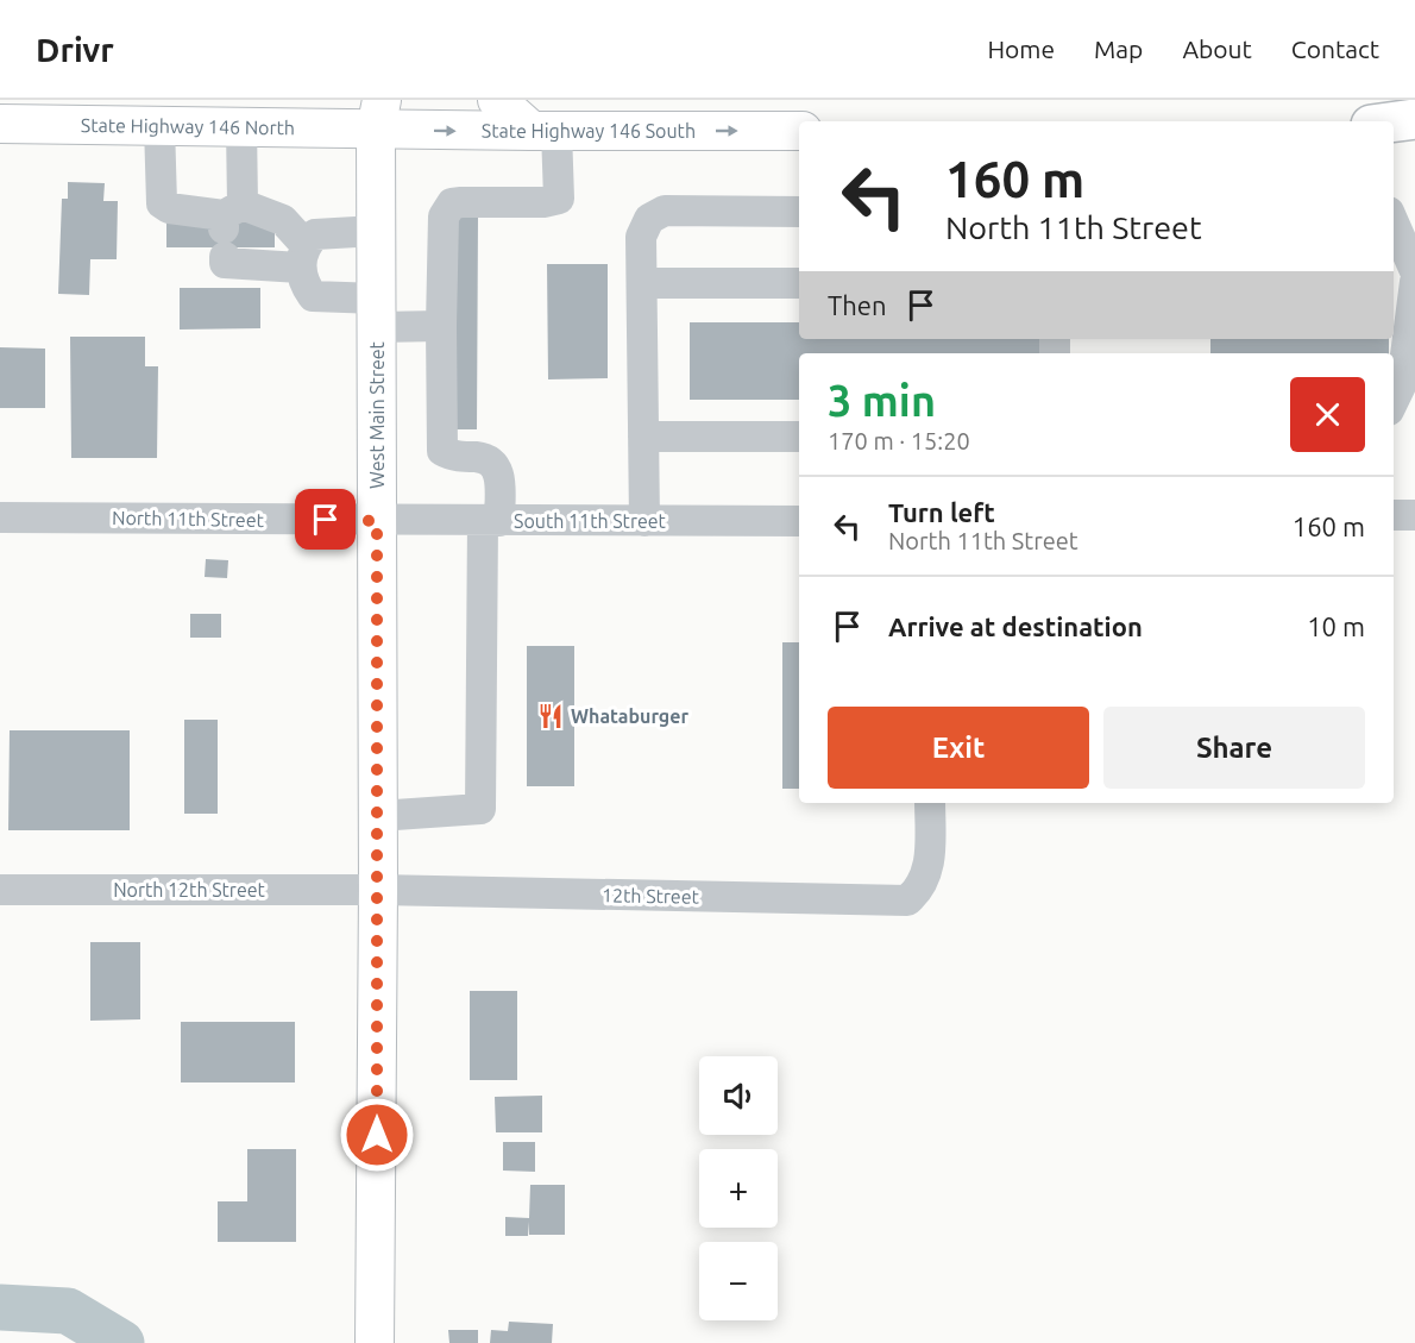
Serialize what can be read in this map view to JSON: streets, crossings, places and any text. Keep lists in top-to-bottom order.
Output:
{
  "streets": {
    "main road": ["State Highway 146 North", "State Highway 146 South", "West Main Street"],
    "street": [
      "North 11th Street",
      "South 11th Street",
      "North 12th Street",
      "12th Street"
    ]
  },
  "crossings": [
    ["State Highway 146 North", "State Highway 146 South"],
    ["State Highway 146 North", "West Main Street"],
    ["State Highway 146 South", "West Main Street"],
    ["West Main Street", "North 11th Street"],
    ["West Main Street", "South 11th Street"],
    ["West Main Street", "North 12th Street"],
    ["West Main Street", "12th Street"],
    ["North 11th Street", "South 11th Street"],
    ["North 12th Street", "12th Street"]
  ],
  "one_way": ["State Highway 146 South"],
  "places": {
    "restaurant": ["Whataburger"]
  },
  "page": {
    "header": "Drivr",
    "nav": [
      "Home",
      "Map",
      "About",
      "Contact"
    ],
    "turn": ["160 m", "North 11th Street"],
    "then": "Then",
    "heading": ["3 min", "170 m · 15:20"],
    "list": [
      {
        "name": "Turn left",
        "note": "North 11th Street",
        "value": "160 m"
      },
      {
        "name": "Arrive at destination",
        "value": "10 m"
      }
    ],
    "buttons": ["Exit", "Share"],
    "map_buttons": ["+", "−"]
  }
}
